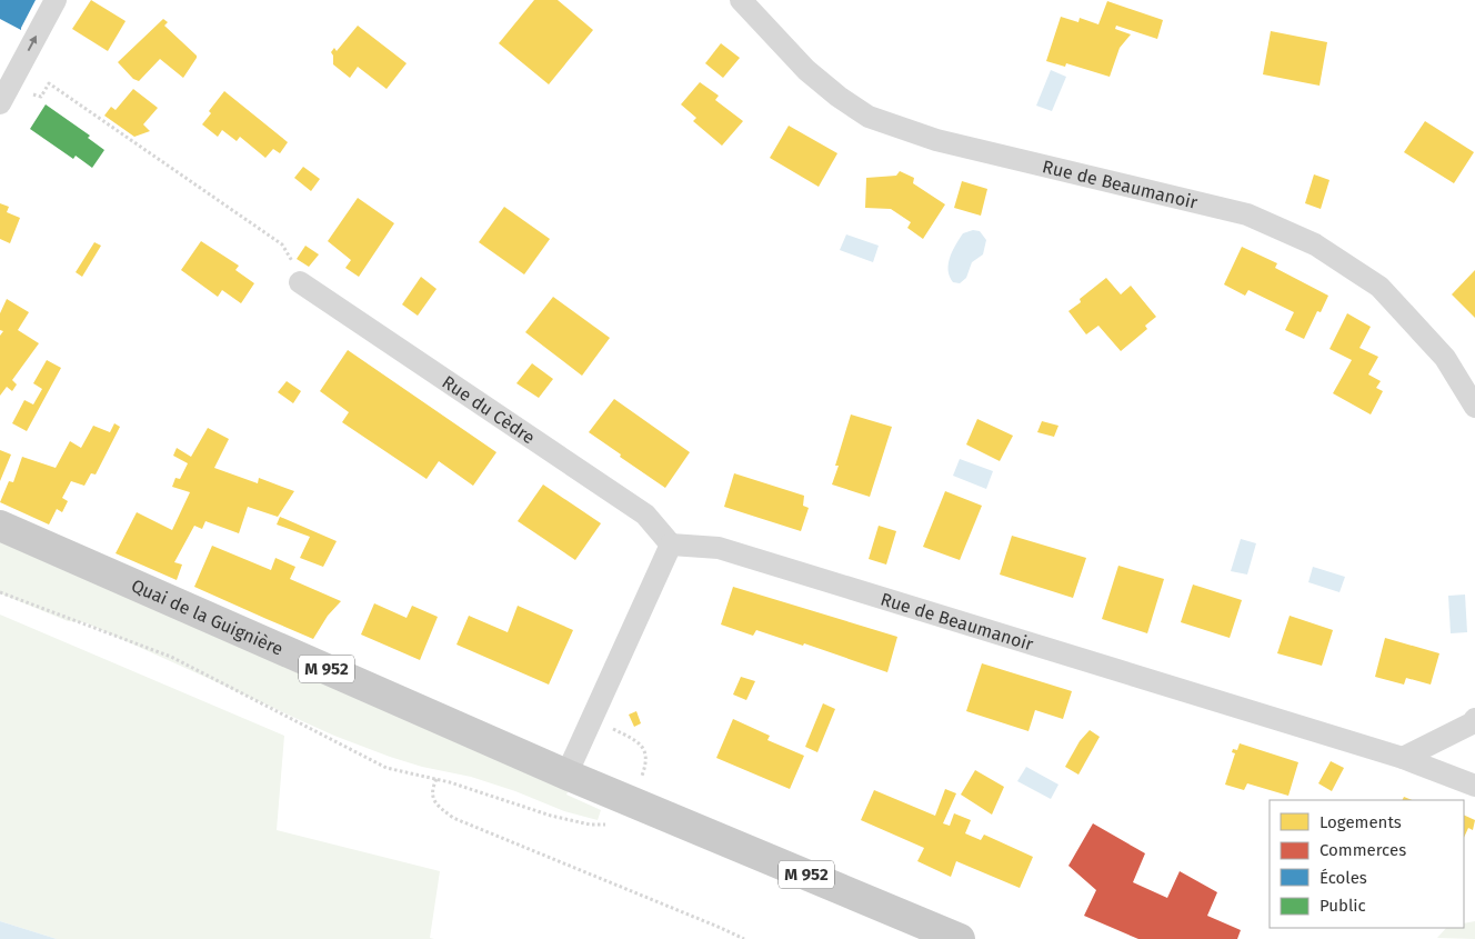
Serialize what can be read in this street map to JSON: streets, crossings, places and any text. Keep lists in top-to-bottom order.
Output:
{
  "streets": {
    "main road": ["Quai de la Guignière", "M 952"],
    "street": ["Rue de Beaumanoir", "Rue du Cèdre"]
  },
  "crossings": [
    ["Rue de Beaumanoir", "Rue du Cèdre"]
  ],
  "legend": [
    "Logements",
    "Commerces",
    "Écoles",
    "Public"
  ]
}
